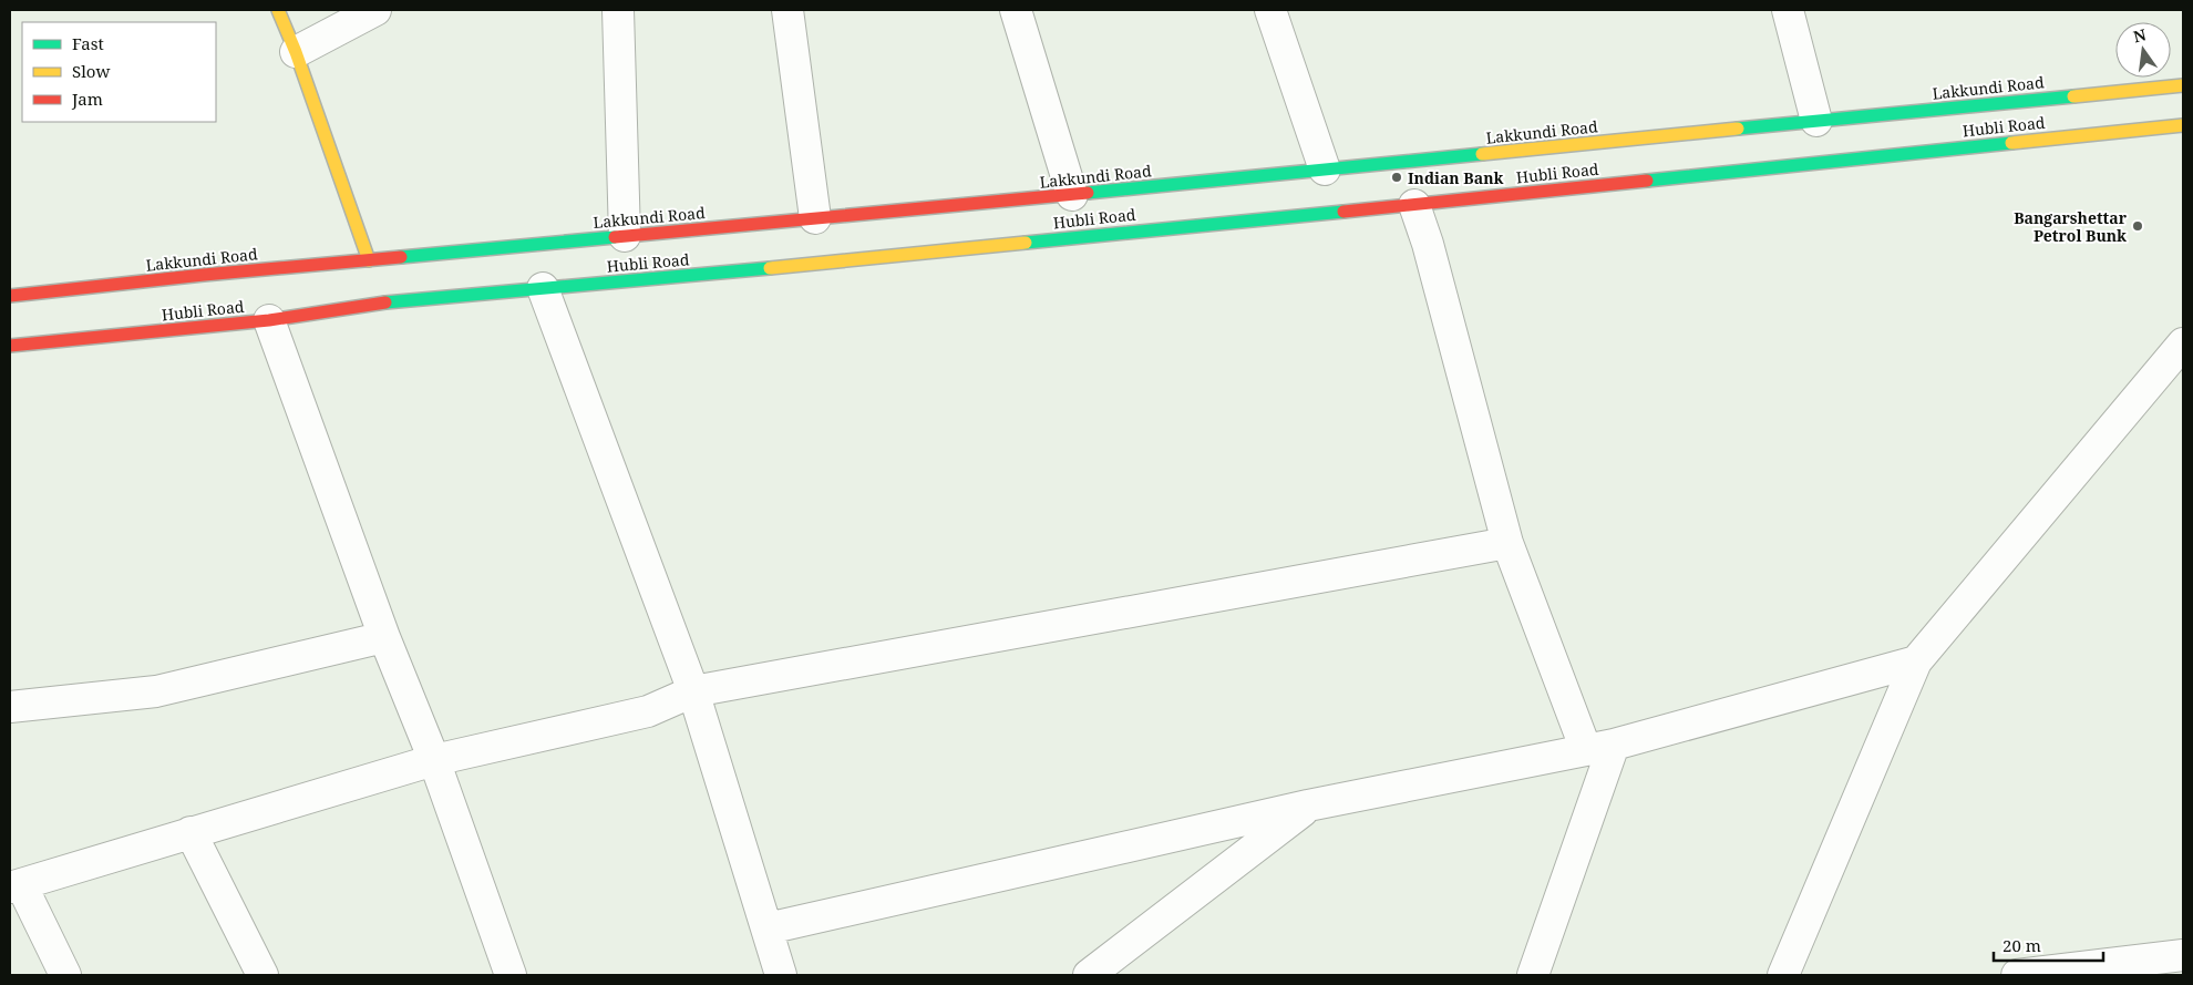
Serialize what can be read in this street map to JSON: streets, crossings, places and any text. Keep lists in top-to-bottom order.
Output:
{
  "streets": {
    "main road": ["Lakkundi Road", "Hubli Road"]
  },
  "places": ["Indian Bank", "Bangarshettar Petrol Bunk"],
  "legend": ["Fast", "Slow", "Jam"],
  "scale_bar": "20 m",
  "north": "top"
}
